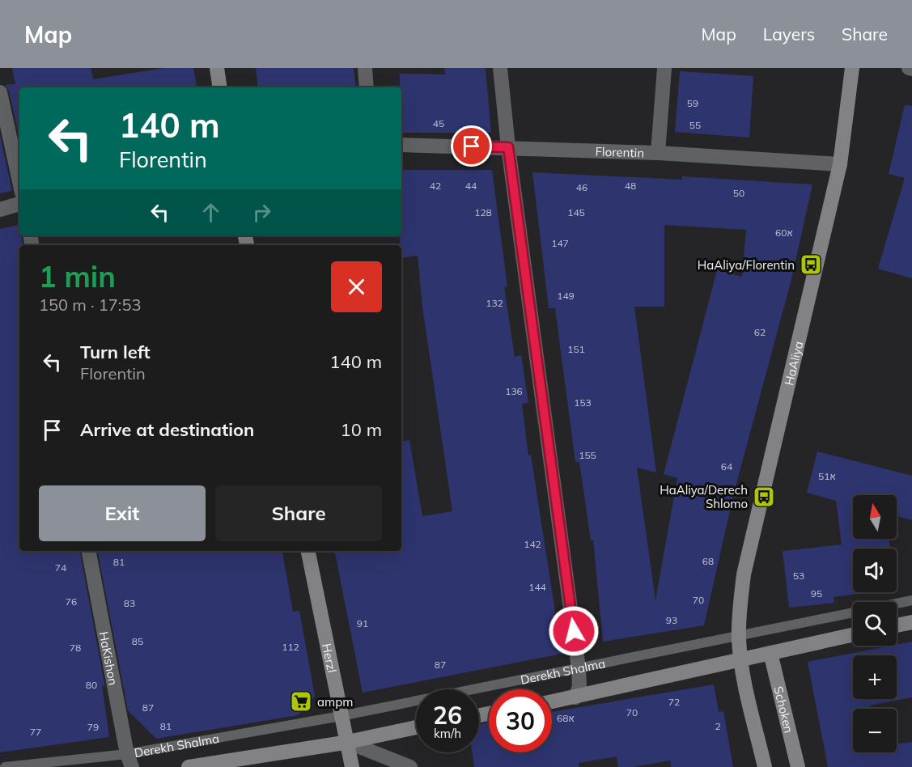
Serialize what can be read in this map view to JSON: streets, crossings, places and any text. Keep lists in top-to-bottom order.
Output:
{
  "streets": {
    "street": [
      "Florentin",
      "HaAliya",
      "Herzl",
      "HaKishon",
      "Derekh Shalma",
      "Schoken"
    ]
  },
  "crossings": [
    ["Florentin", "HaAliya"],
    ["HaAliya", "Derekh Shalma"],
    ["Herzl", "Derekh Shalma"],
    ["HaKishon", "Derekh Shalma"]
  ],
  "places": {
    "bus stop": ["HaAliya/Florentin", "HaAliya/Derech Shlomo"],
    "supermarket": ["ampm"]
  },
  "house_numbers": [
    "59",
    "45",
    "55",
    "42",
    "44",
    "48",
    "46",
    "50",
    "128",
    "145",
    "60א",
    "147",
    "149",
    "132",
    "62",
    "151",
    "136",
    "153",
    "155",
    "64",
    "51א",
    "142",
    "68",
    "81",
    "74",
    "53",
    "144",
    "95",
    "70",
    "76",
    "83",
    "93",
    "91",
    "85",
    "112",
    "78",
    "87",
    "80",
    "72",
    "87",
    "70",
    "68א",
    "81",
    "2",
    "79",
    "77"
  ],
  "north": "top",
  "page": {
    "header": "Map",
    "nav": ["Map", "Layers", "Share"],
    "turn": ["140 m", "Florentin"],
    "heading": ["1 min", "150 m · 17:53"],
    "list": [
      {
        "name": "Turn left",
        "note": "Florentin",
        "value": "140 m"
      },
      {
        "name": "Arrive at destination",
        "value": "10 m"
      }
    ],
    "buttons": ["Exit", "Share"],
    "map_buttons": ["+", "−"],
    "speed": "26 km/h",
    "limit": "30"
  }
}
